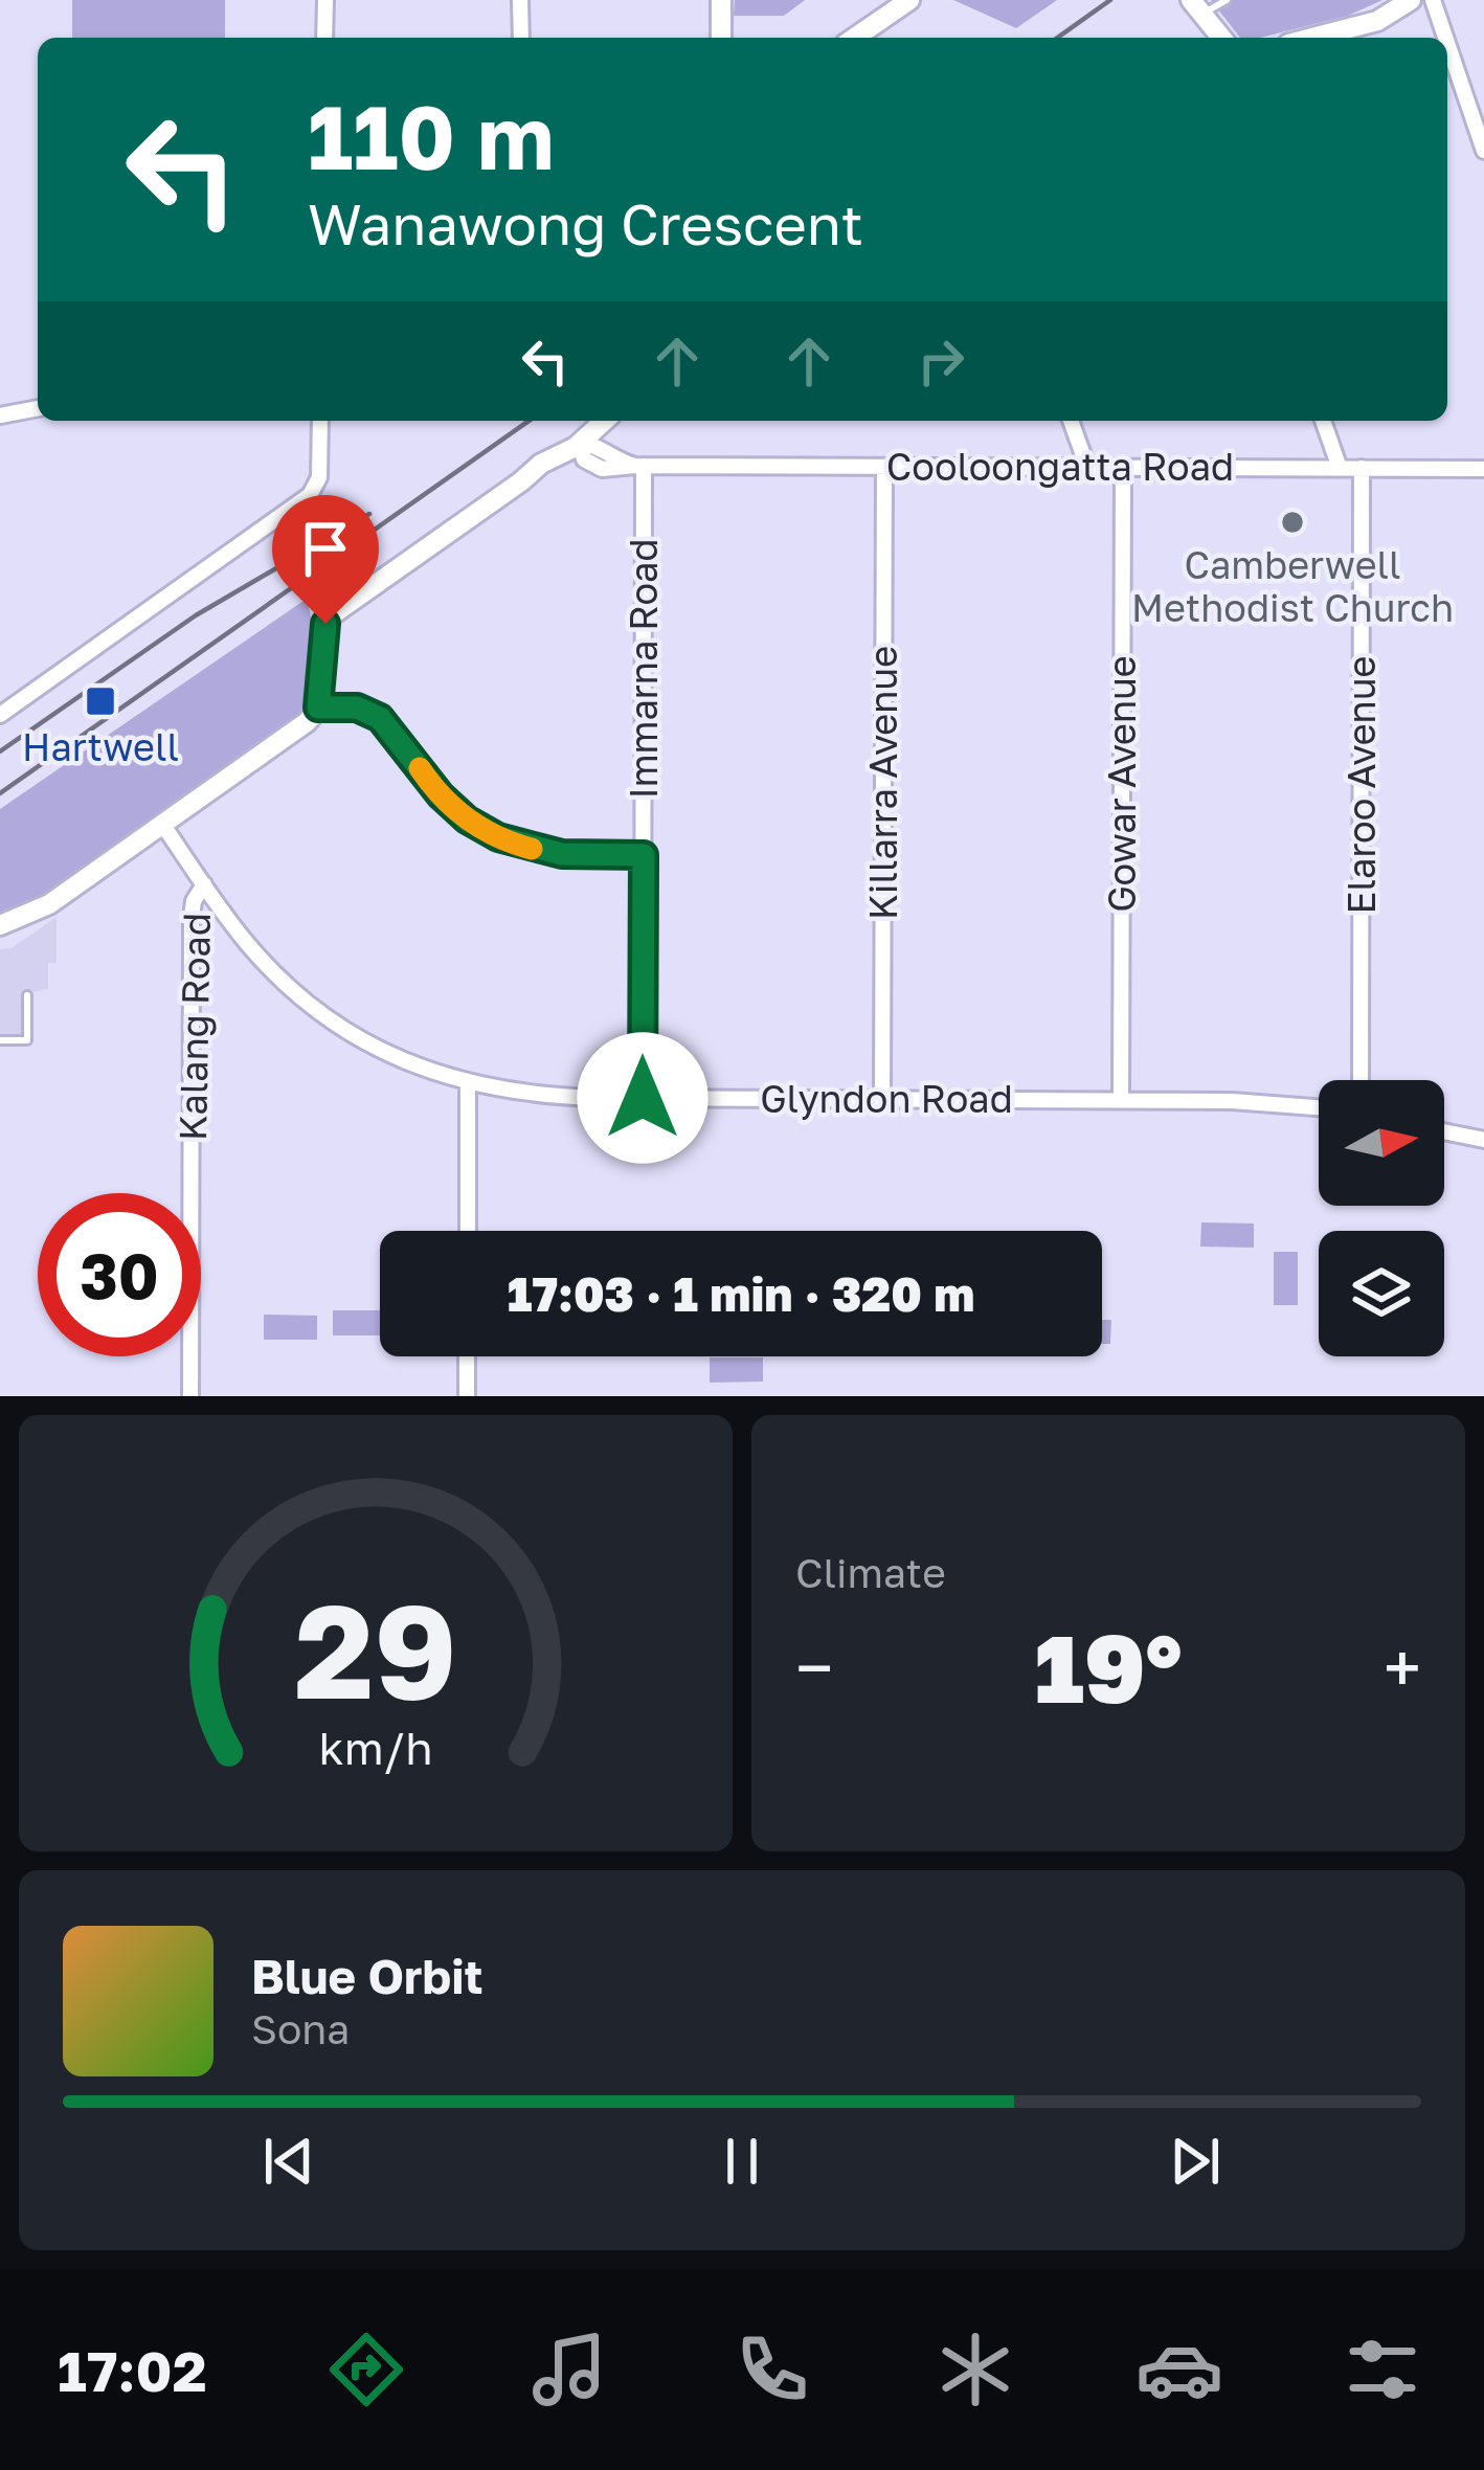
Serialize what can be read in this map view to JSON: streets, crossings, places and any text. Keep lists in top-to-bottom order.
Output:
{
  "streets": {
    "street": [
      "Cooloongatta Road",
      "Immarna Road",
      "Killarra Avenue",
      "Gowar Avenue",
      "Elaroo Avenue",
      "Kalang Road",
      "Glyndon Road"
    ]
  },
  "crossings": [
    ["Cooloongatta Road", "Immarna Road"],
    ["Cooloongatta Road", "Killarra Avenue"],
    ["Cooloongatta Road", "Gowar Avenue"],
    ["Cooloongatta Road", "Elaroo Avenue"],
    ["Immarna Road", "Glyndon Road"],
    ["Killarra Avenue", "Glyndon Road"],
    ["Gowar Avenue", "Glyndon Road"],
    ["Kalang Road", "Glyndon Road"]
  ],
  "places": {
    "other": ["Camberwell Methodist Church"],
    "transit": ["Hartwell"]
  },
  "north": "right",
  "page": {
    "turn": ["110 m", "Wanawong Crescent"],
    "limit": "30",
    "trip": "17:03 · 1 min · 320 m",
    "tile": "Climate",
    "heat": ["−", "19°", "+"],
    "song": ["Blue Orbit", "Sona"],
    "tabs": "17:02",
    "gauge": ["29", "km/h"]
  }
}
